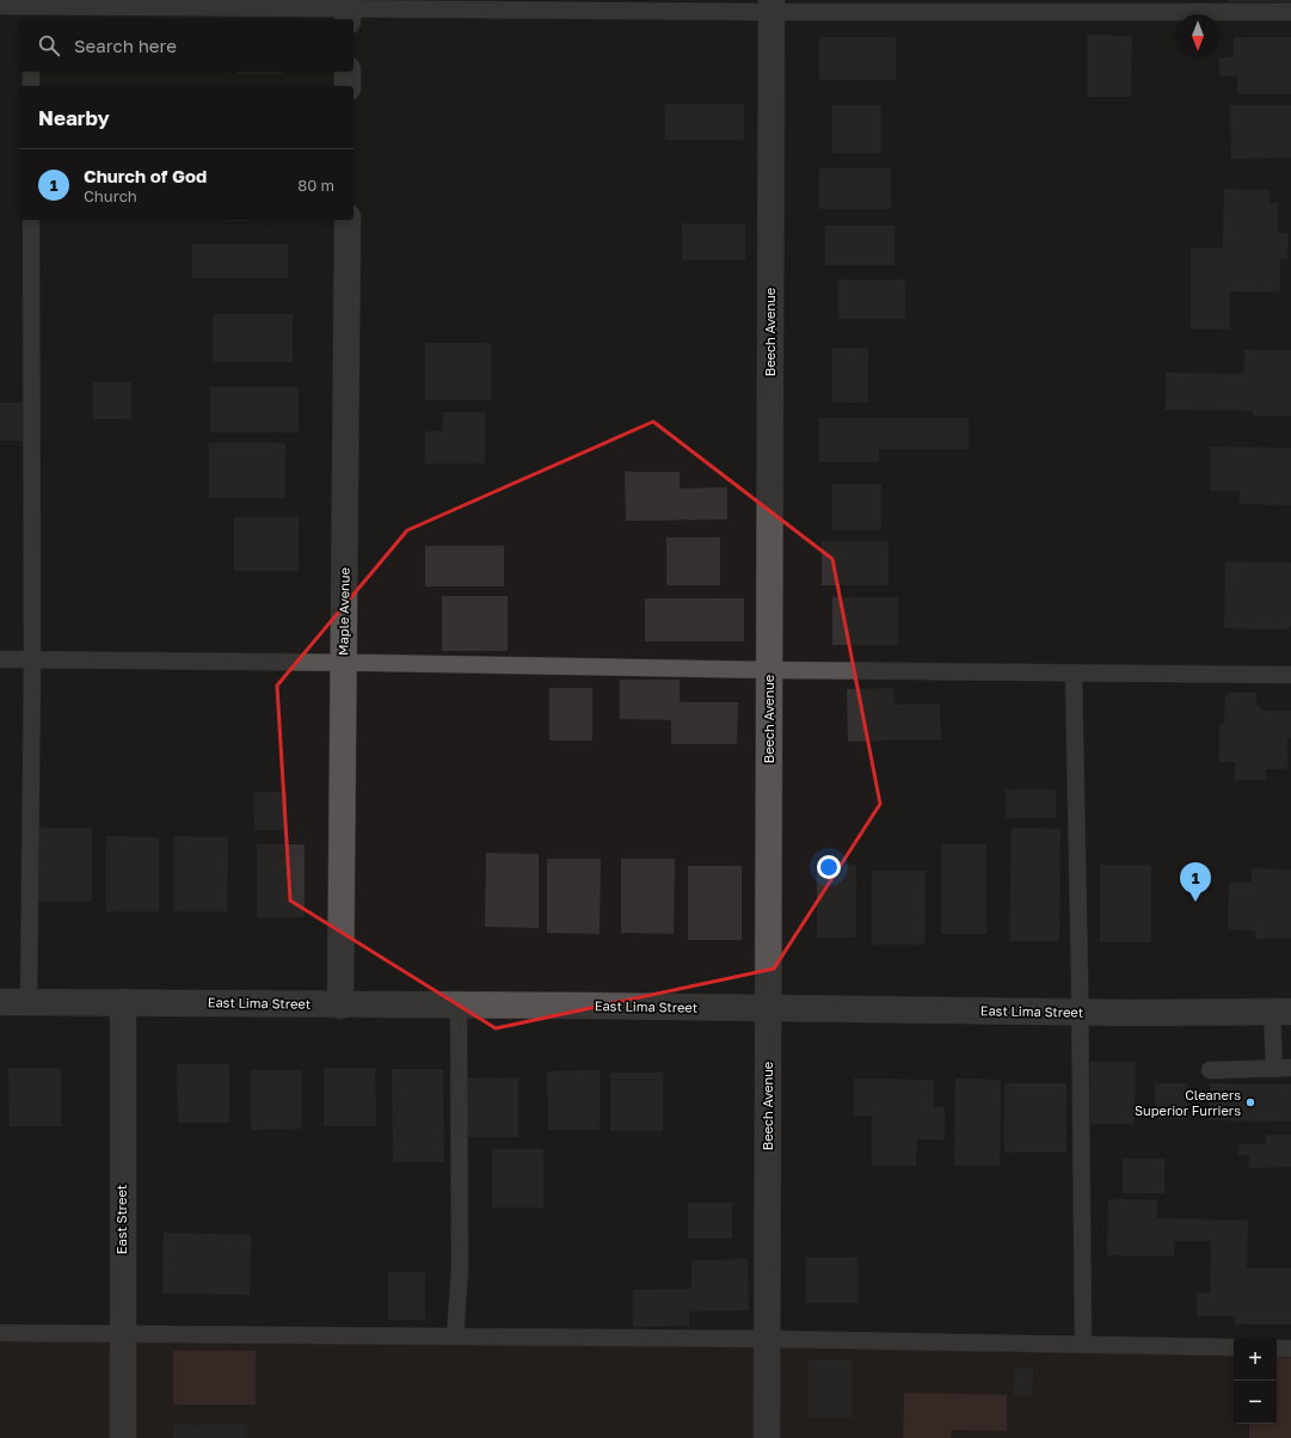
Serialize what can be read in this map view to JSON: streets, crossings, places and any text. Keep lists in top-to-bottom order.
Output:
{
  "streets": {
    "street": [
      "Beech Avenue",
      "Maple Avenue",
      "East Lima Street",
      "East Street"
    ]
  },
  "crossings": [
    ["Beech Avenue", "East Lima Street"],
    ["Maple Avenue", "East Lima Street"],
    ["East Lima Street", "East Street"]
  ],
  "places": ["Cleaners Superior Furriers"],
  "north": "bottom",
  "page": {
    "search": "Search here",
    "heading": "Nearby",
    "list": [
      {
        "mark": "1",
        "name": "Church of God",
        "note": "Church",
        "value": "80 m"
      }
    ],
    "pins": "1",
    "map_buttons": ["+", "−"]
  }
}
